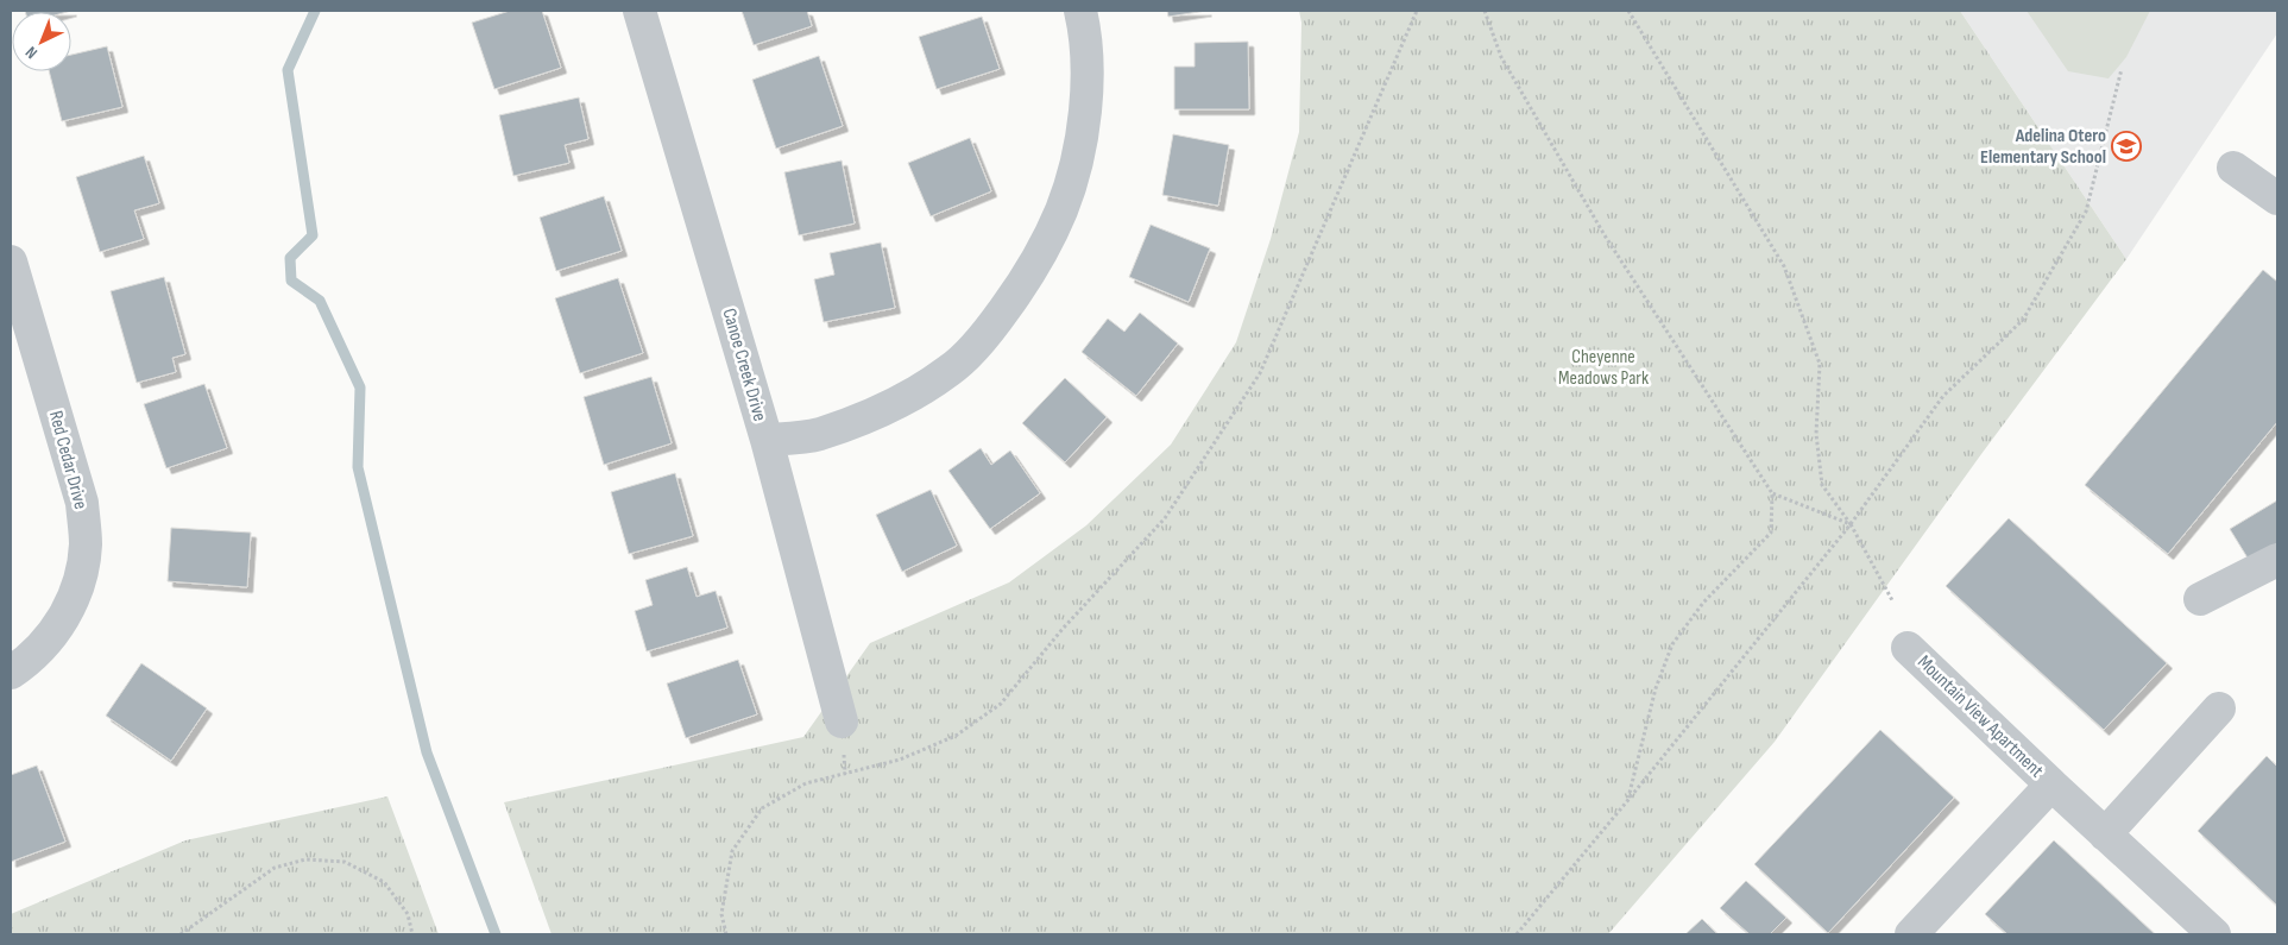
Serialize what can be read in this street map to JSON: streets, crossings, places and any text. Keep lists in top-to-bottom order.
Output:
{
  "streets": {
    "street": ["Canoe Creek Drive", "Red Cedar Drive", "Mountain View Apartment"]
  },
  "parks": ["Cheyenne Meadows Park"],
  "places": {
    "school or university": ["Adelina Otero Elementary School"]
  },
  "north": "bottom left"
}
